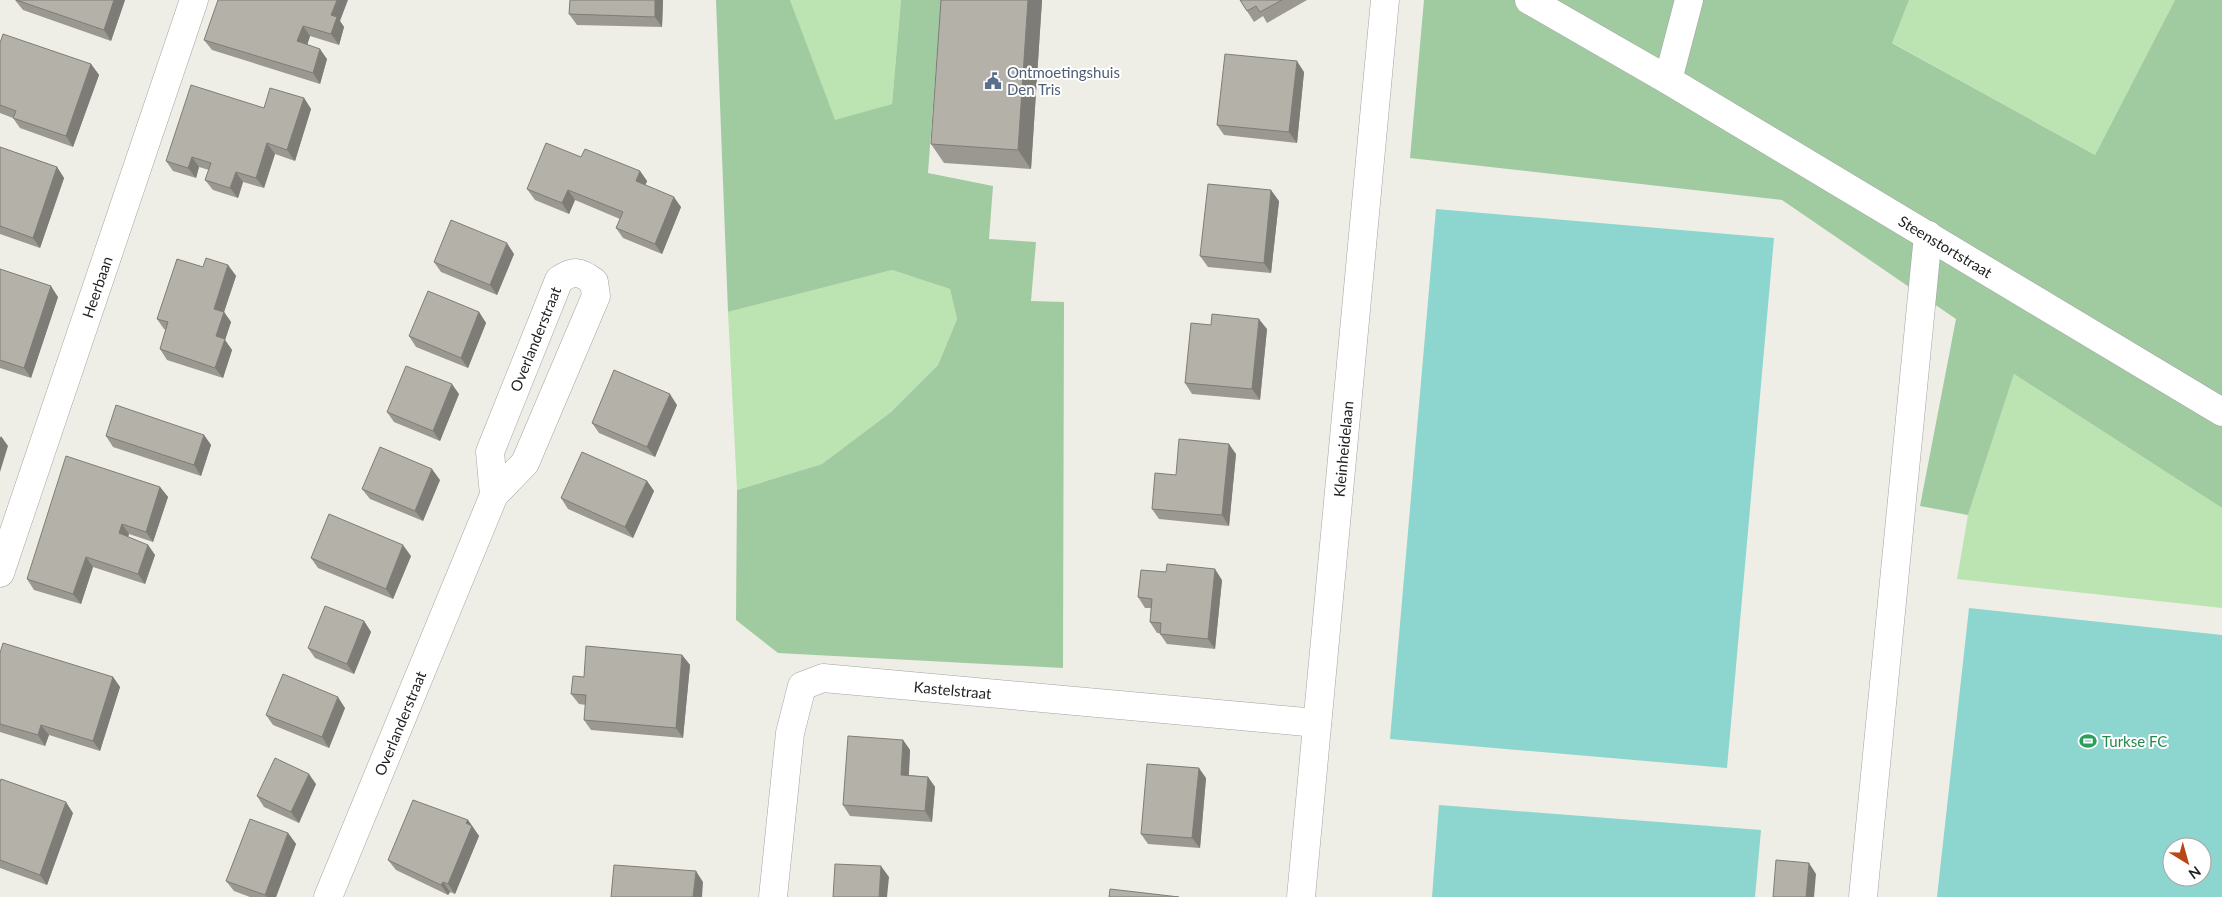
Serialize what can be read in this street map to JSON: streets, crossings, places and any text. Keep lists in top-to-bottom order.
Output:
{
  "streets": {
    "street": [
      "Steenstortstraat",
      "Heerbaan",
      "Overlanderstraat",
      "Kleinheidelaan",
      "Kastelstraat"
    ]
  },
  "crossings": [
    ["Kleinheidelaan", "Kastelstraat"]
  ],
  "places": {
    "public building": ["Ontmoetingshuis Den Tris"],
    "sports": ["Turkse FC"]
  },
  "north": "bottom right"
}
